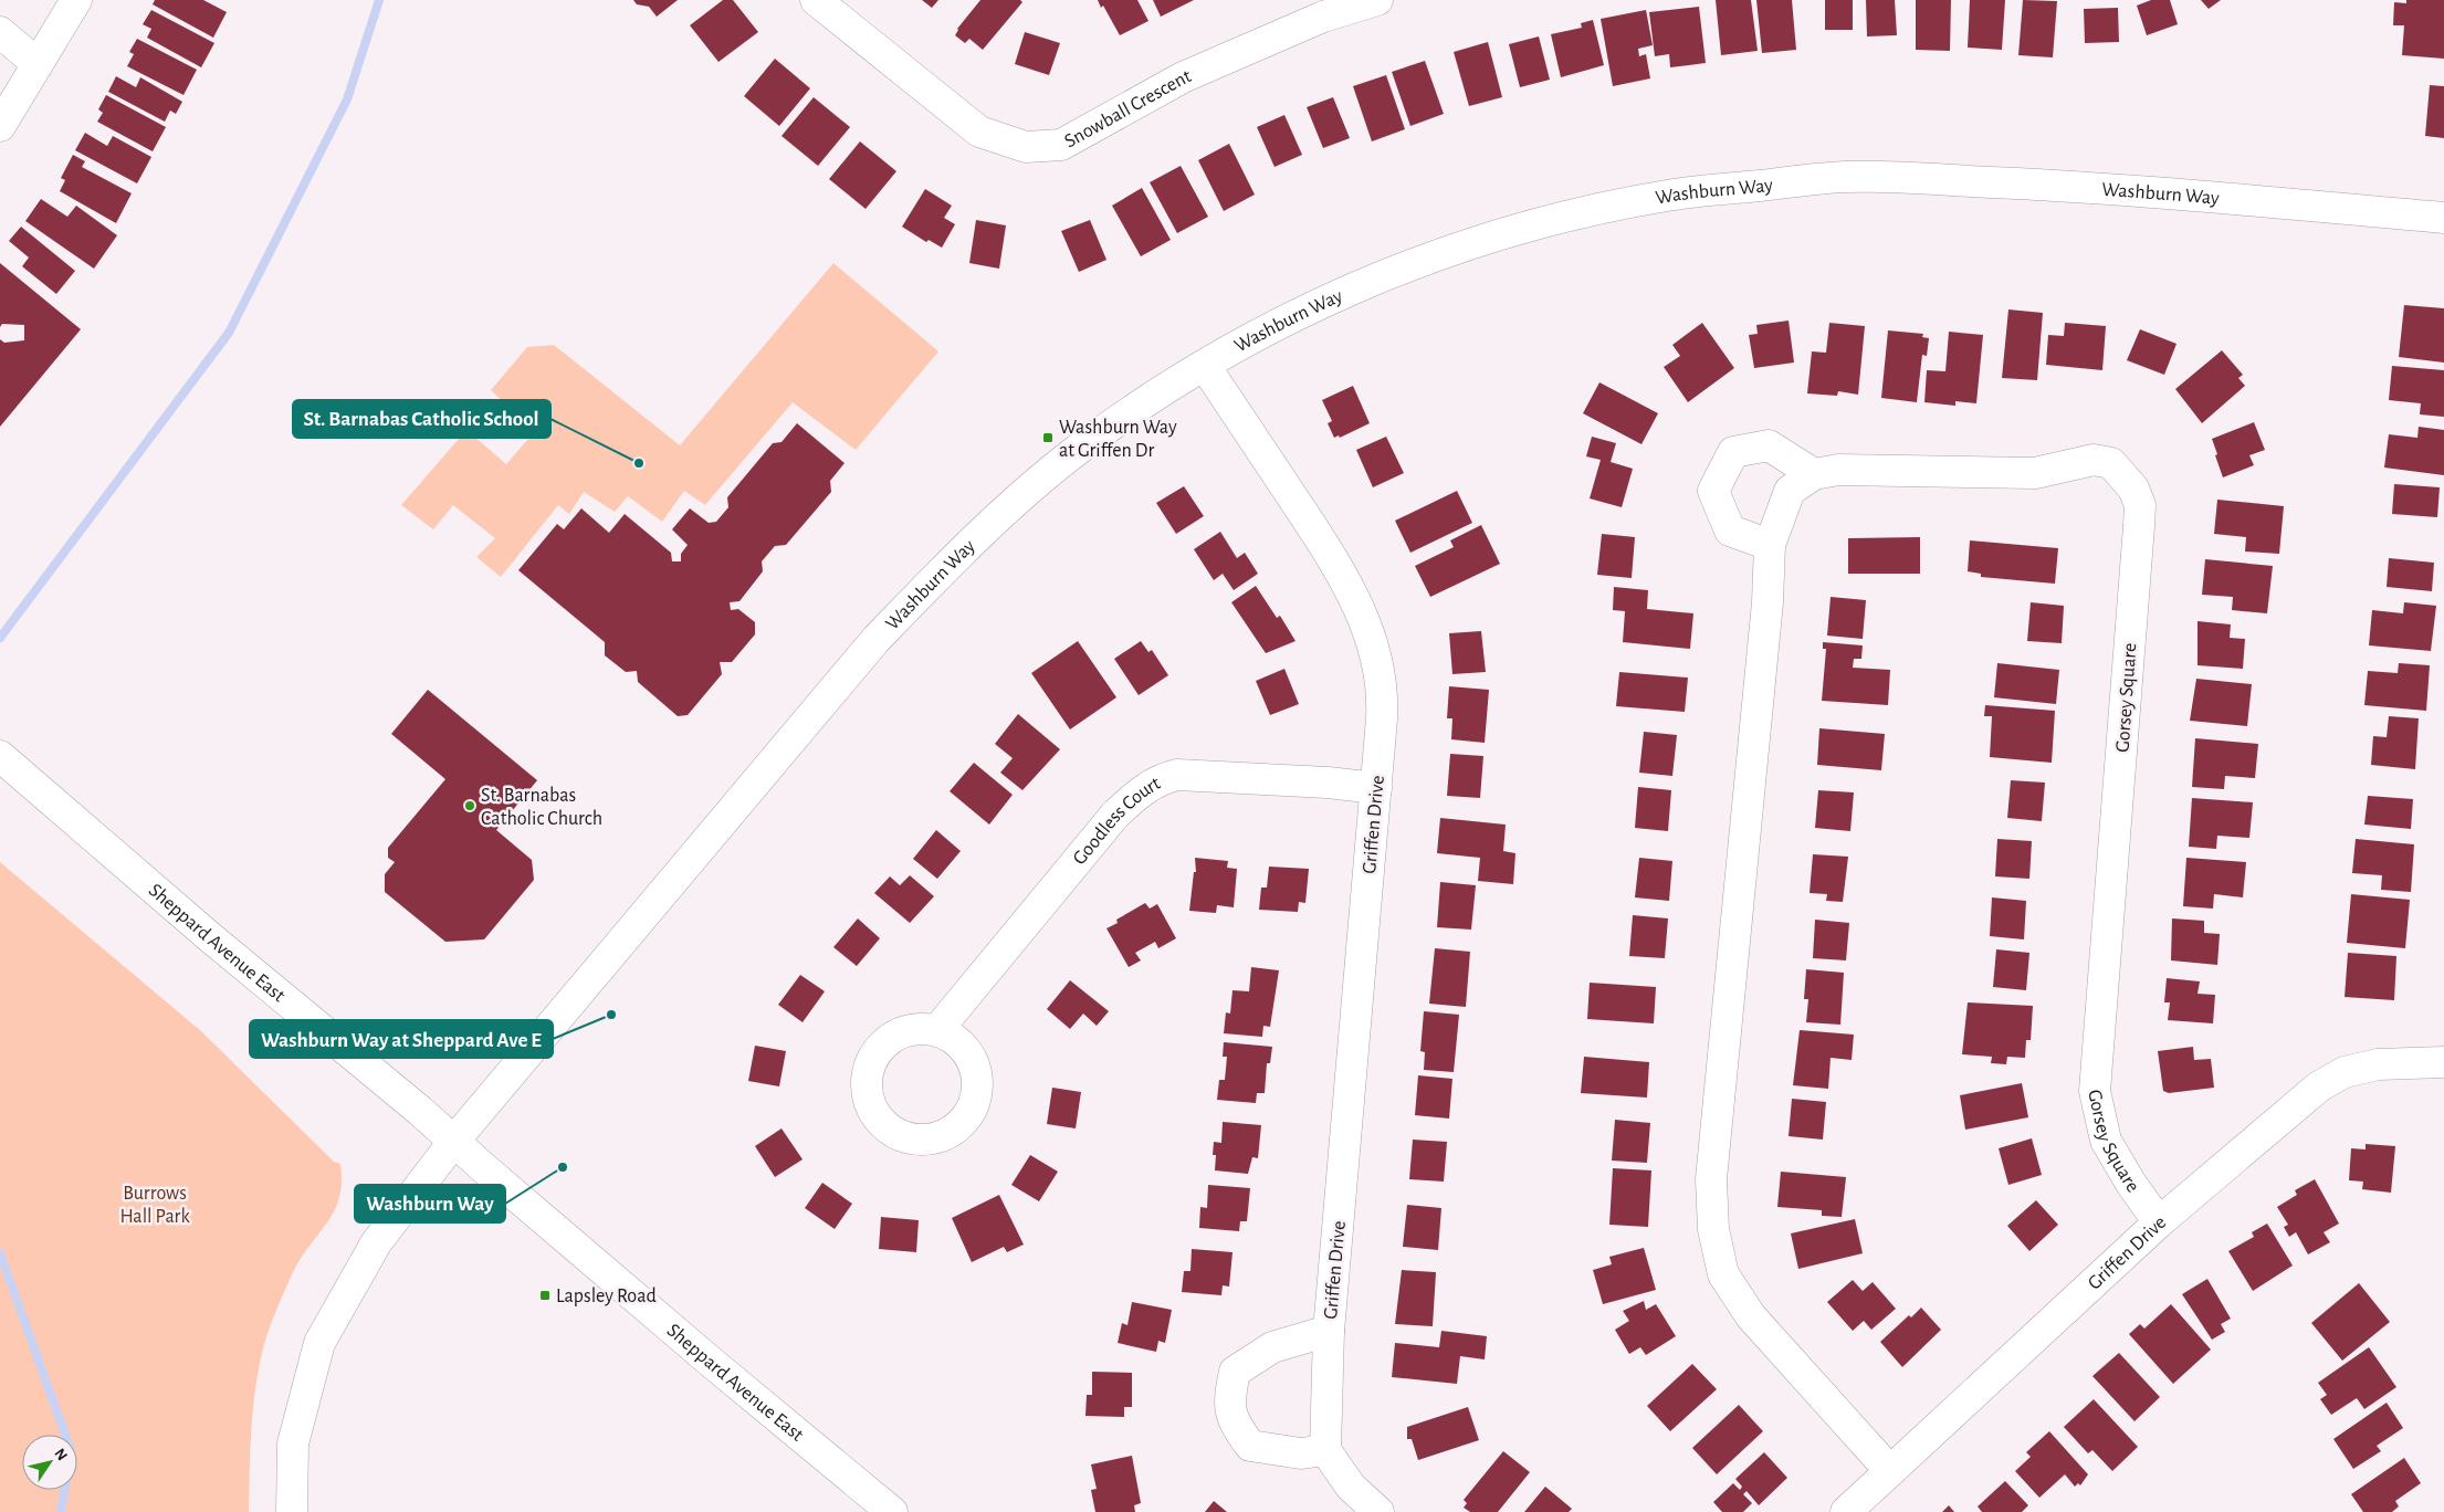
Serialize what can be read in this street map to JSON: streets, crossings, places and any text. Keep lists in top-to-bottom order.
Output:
{
  "streets": {
    "street": [
      "Snowball Crescent",
      "Washburn Way",
      "Gorsey Square",
      "Goodless Court",
      "Griffen Drive",
      "Sheppard Avenue East"
    ]
  },
  "crossings": [
    ["Washburn Way", "Griffen Drive"],
    ["Washburn Way", "Sheppard Avenue East"],
    ["Gorsey Square", "Griffen Drive"],
    ["Goodless Court", "Griffen Drive"]
  ],
  "parks": ["Burrows Hall Park"],
  "places": {
    "transit": ["Washburn Way at Griffen Dr", "Lapsley Road"],
    "other": [
      "St. Barnabas Catholic School",
      "St. Barnabas Catholic Church",
      "Washburn Way at Sheppard Ave E",
      "Washburn Way"
    ]
  },
  "north": "top right"
}
